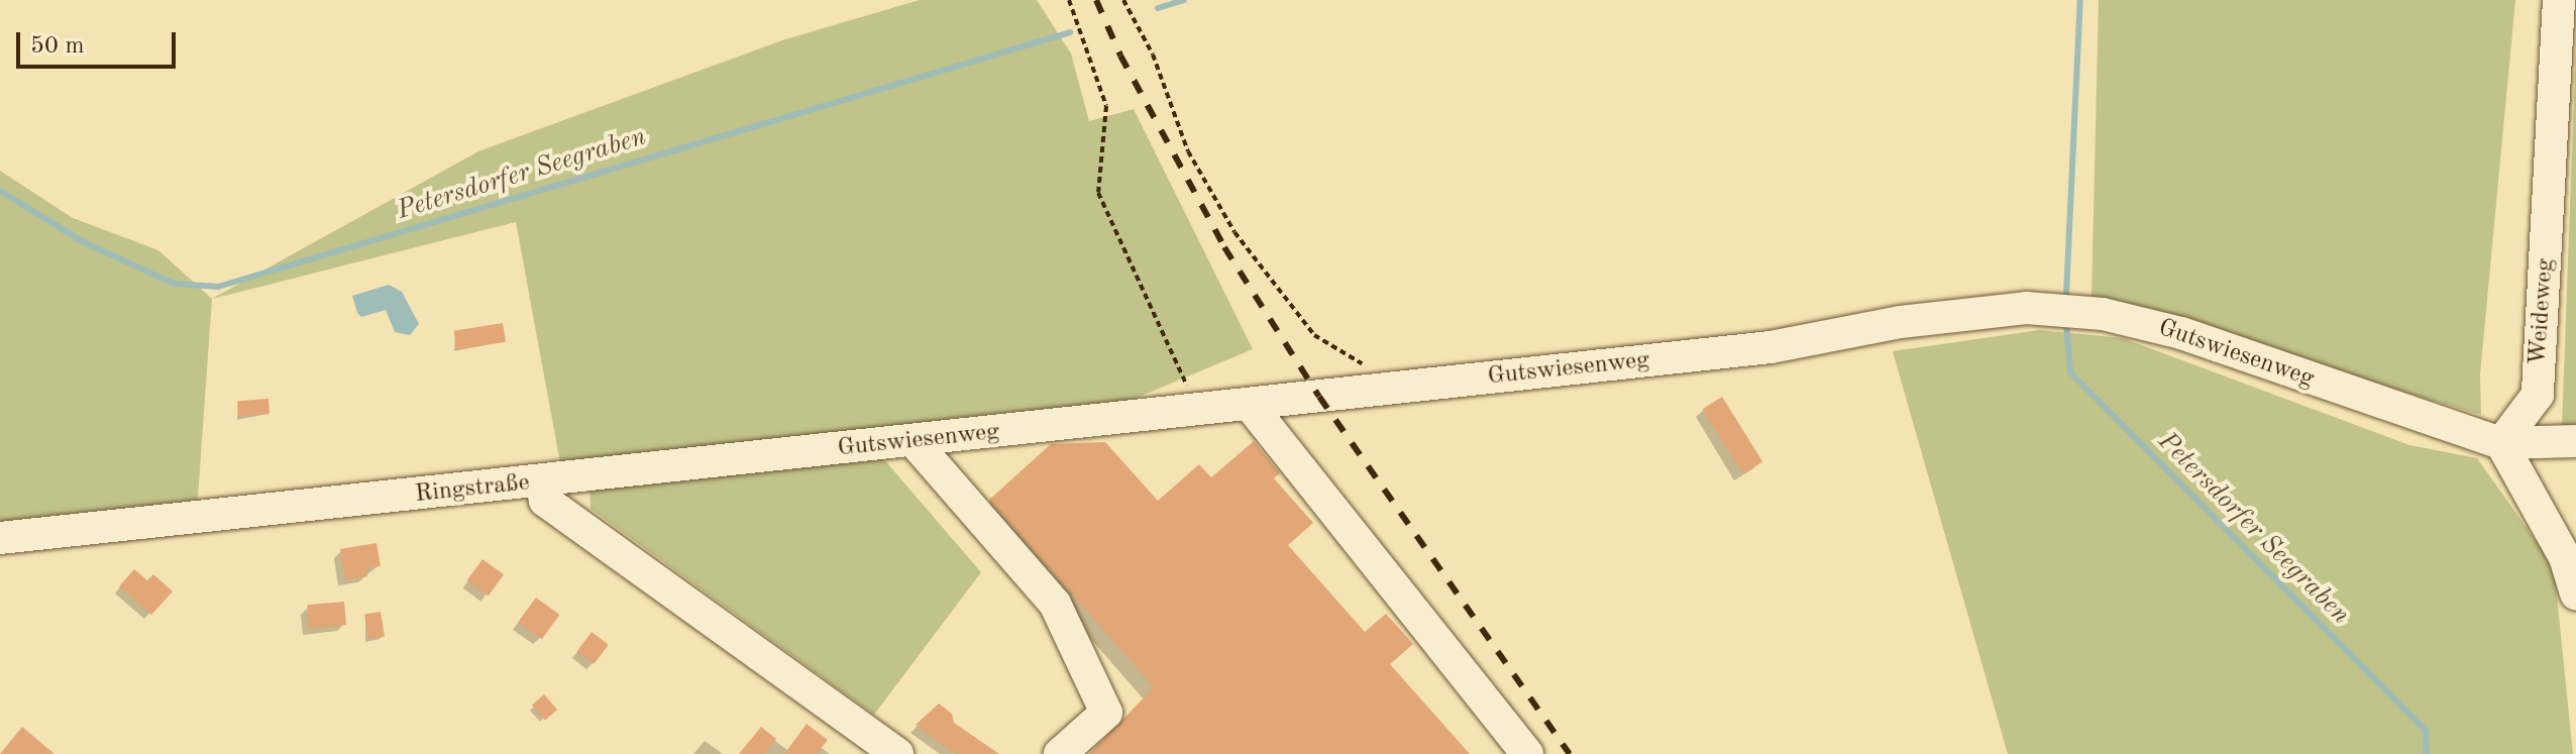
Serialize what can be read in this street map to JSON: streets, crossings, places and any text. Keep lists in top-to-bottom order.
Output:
{
  "streets": {
    "street": ["Weideweg", "Gutswiesenweg", "Ringstraße"]
  },
  "crossings": [
    ["Weideweg", "Gutswiesenweg"],
    ["Gutswiesenweg", "Ringstraße"]
  ],
  "water": ["Petersdorfer Seegraben"],
  "scale_bar": "50 m"
}
